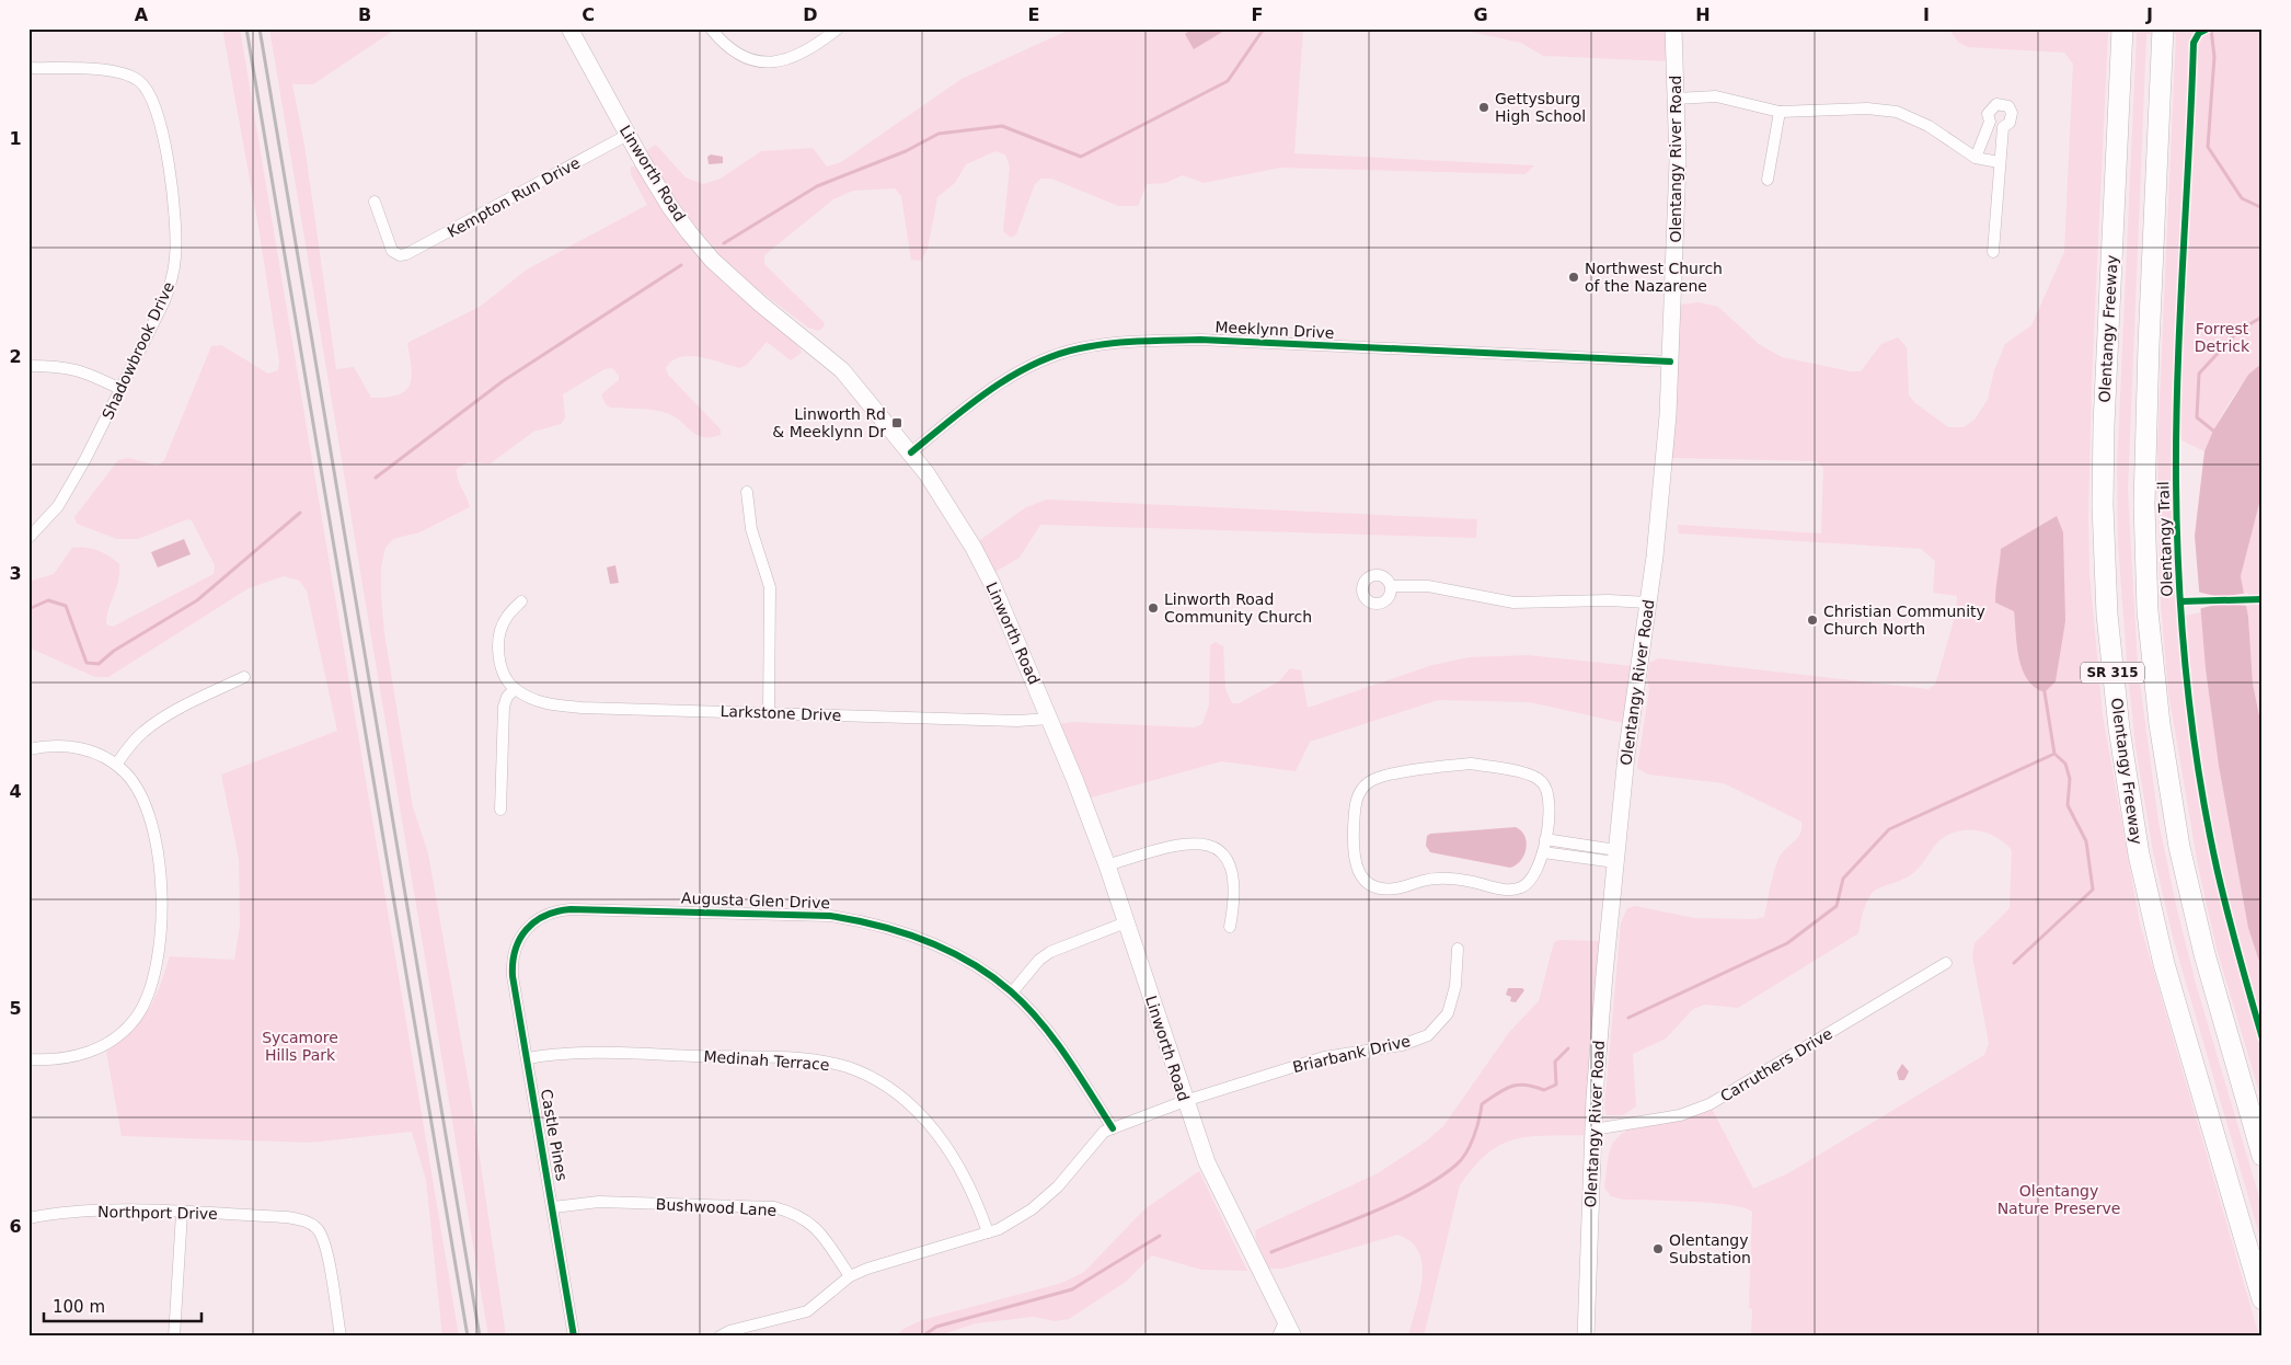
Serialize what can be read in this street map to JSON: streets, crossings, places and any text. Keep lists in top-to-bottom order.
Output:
{
  "streets": {
    "highway": ["Olentangy Freeway", "SR 315"],
    "main road": ["Olentangy River Road", "Linworth Road"],
    "street": [
      "Kempton Run Drive",
      "Meeklynn Drive",
      "Shadowbrook Drive",
      "Larkstone Drive",
      "Augusta Glen Drive",
      "Briarbank Drive",
      "Medinah Terrace",
      "Carruthers Drive",
      "Castle Pines",
      "Bushwood Lane",
      "Northport Drive"
    ],
    "cycle path": ["Olentangy Trail"]
  },
  "crossings": [
    ["Olentangy River Road", "Meeklynn Drive"],
    ["Olentangy River Road", "Carruthers Drive"],
    ["Linworth Road", "Kempton Run Drive"],
    ["Linworth Road", "Meeklynn Drive"],
    ["Linworth Road", "Larkstone Drive"],
    ["Linworth Road", "Briarbank Drive"],
    ["Augusta Glen Drive", "Briarbank Drive"],
    ["Augusta Glen Drive", "Castle Pines"],
    ["Briarbank Drive", "Medinah Terrace"],
    ["Briarbank Drive", "Bushwood Lane"],
    ["Medinah Terrace", "Castle Pines"],
    ["Castle Pines", "Bushwood Lane"]
  ],
  "parks": ["Forrest Detrick", "Sycamore Hills Park", "Olentangy Nature Preserve"],
  "places": {
    "other": [
      "Gettysburg High School",
      "Northwest Church of the Nazarene",
      "Linworth Road Community Church",
      "Christian Community Church North",
      "Olentangy Substation"
    ],
    "transit": ["Linworth Rd & Meeklynn Dr"]
  },
  "scale_bar": "100 m",
  "grid": {
    "columns": [
      "A",
      "B",
      "C",
      "D",
      "E",
      "F",
      "G",
      "H",
      "I",
      "J"
    ],
    "rows": [
      "1",
      "2",
      "3",
      "4",
      "5",
      "6"
    ]
  }
}
